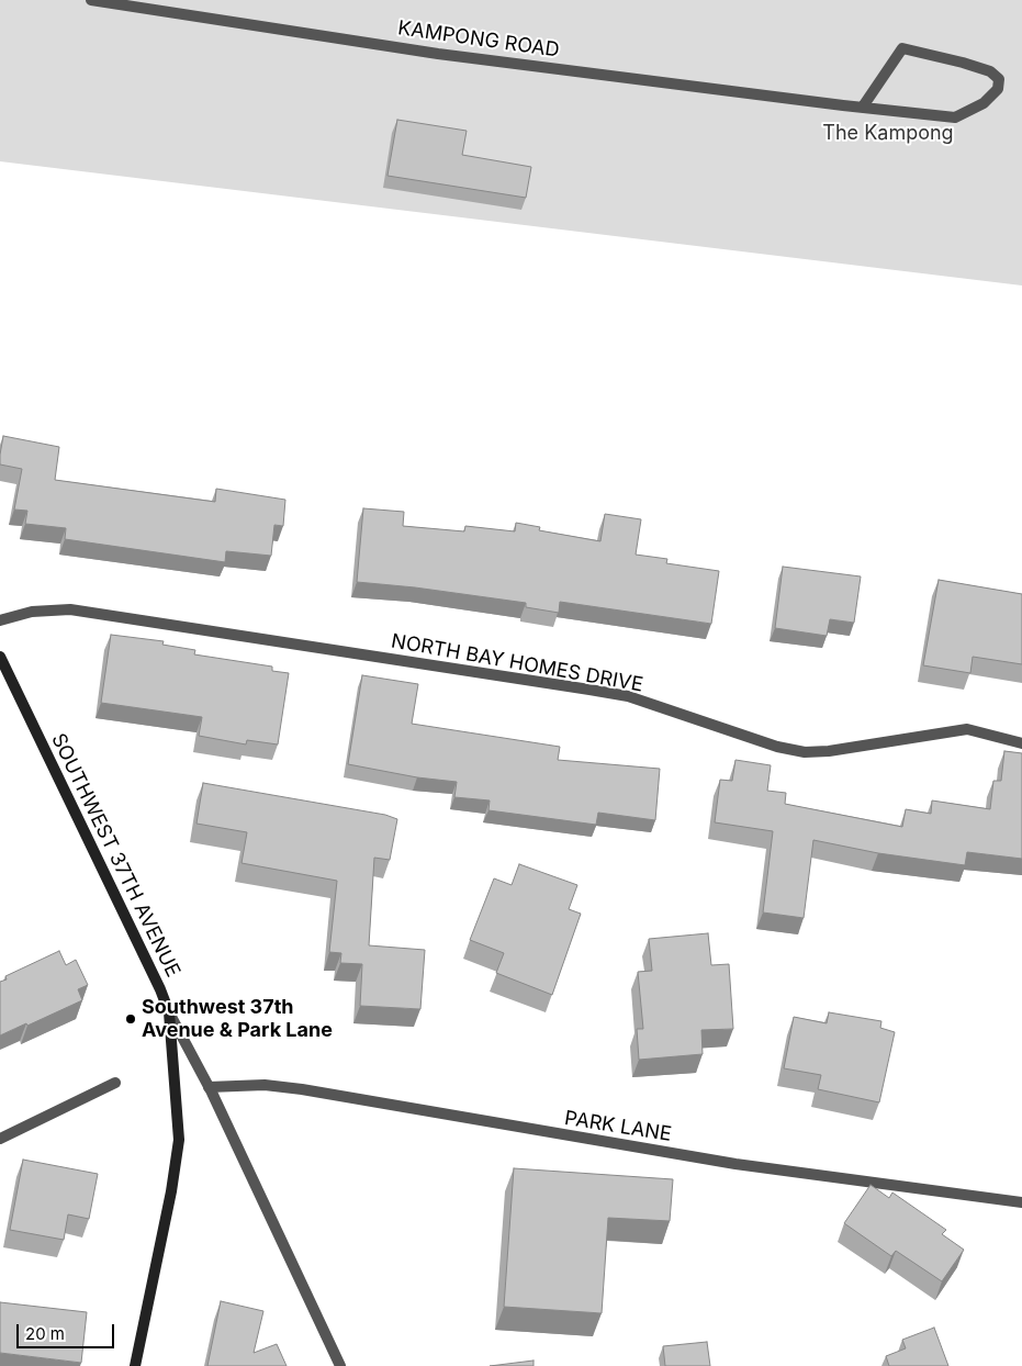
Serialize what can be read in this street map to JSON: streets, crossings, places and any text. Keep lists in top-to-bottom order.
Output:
{
  "streets": {
    "main road": ["SOUTHWEST 37TH AVENUE"],
    "street": ["KAMPONG ROAD", "NORTH BAY HOMES DRIVE", "PARK LANE"]
  },
  "crossings": [
    ["SOUTHWEST 37TH AVENUE", "PARK LANE"]
  ],
  "parks": ["The Kampong"],
  "places": ["Southwest 37th Avenue & Park Lane"],
  "scale_bar": "20 m"
}
